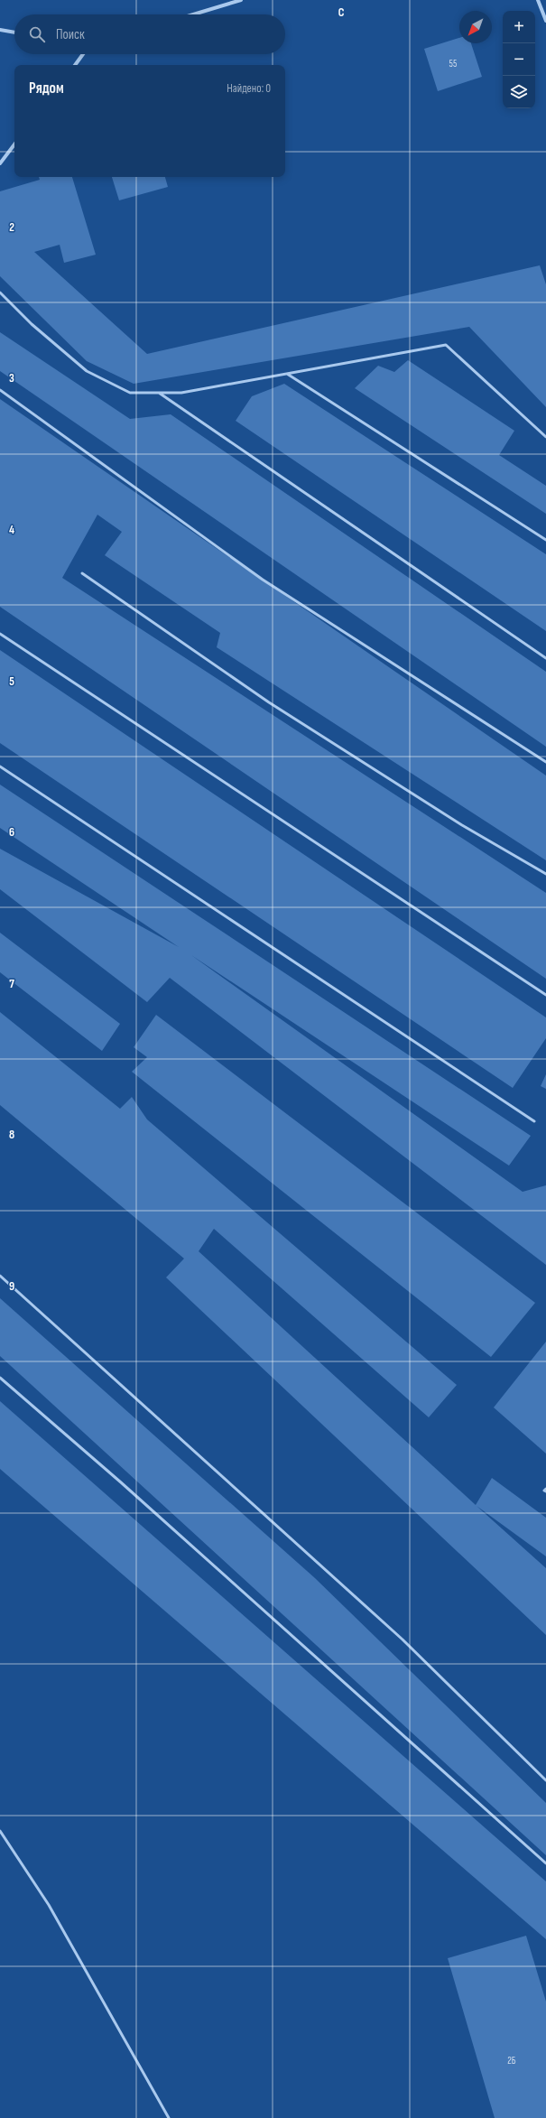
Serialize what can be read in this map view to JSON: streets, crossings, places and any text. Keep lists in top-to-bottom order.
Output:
{
  "house_numbers": ["55", "2Б"],
  "north": "bottom left",
  "page": {
    "map_buttons": ["+", "−"],
    "search": "Поиск",
    "heading": ["Рядом", "Найдено: 0"]
  },
  "grid": {
    "columns": ["C"],
    "rows": [
      "2",
      "3",
      "4",
      "5",
      "6",
      "7",
      "8",
      "9"
    ]
  }
}
